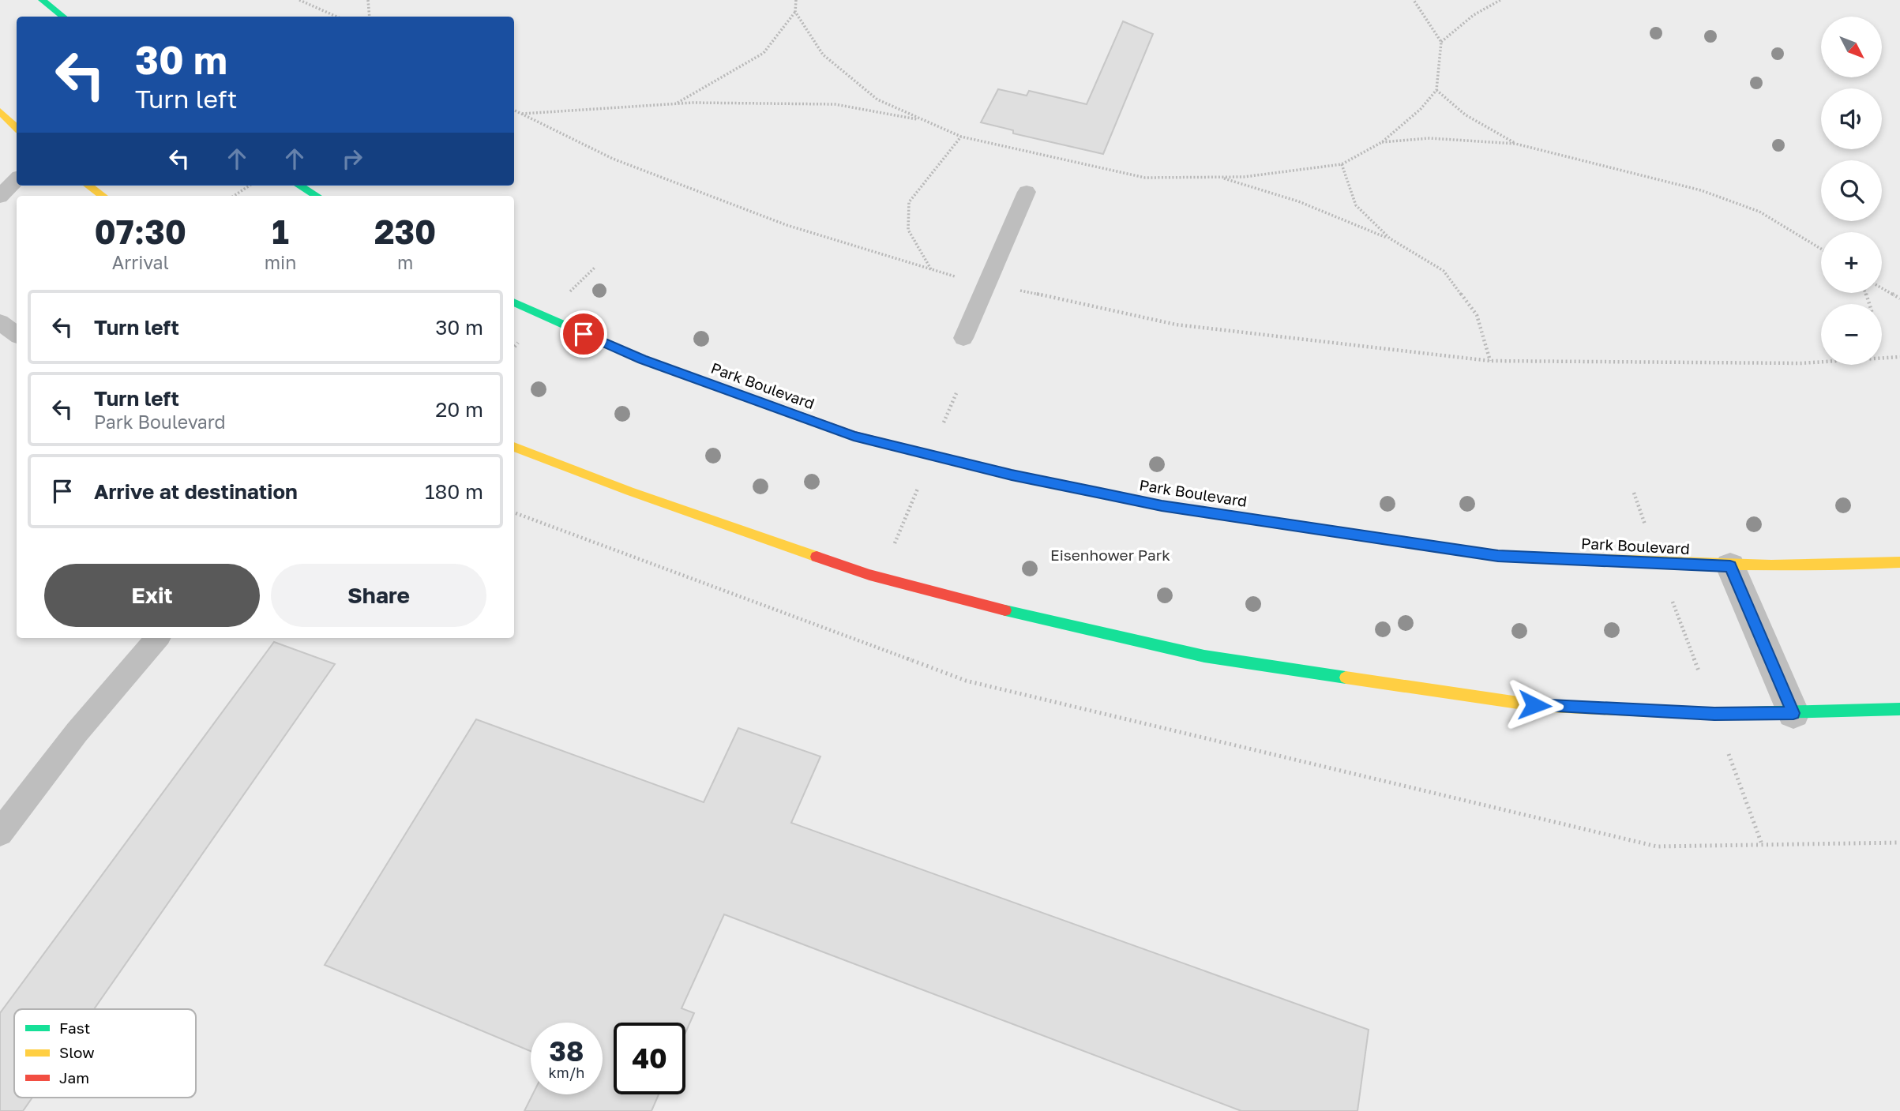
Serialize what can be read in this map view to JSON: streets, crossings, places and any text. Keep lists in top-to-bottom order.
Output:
{
  "streets": {
    "street": ["Park Boulevard"]
  },
  "parks": ["Eisenhower Park"],
  "legend": ["Fast", "Slow", "Jam"],
  "north": "bottom right",
  "page": {
    "map_buttons": ["+", "−"],
    "turn": ["30 m", "Turn left"],
    "eta": [
      "07:30",
      "Arrival",
      "1",
      "min",
      "230",
      "m"
    ],
    "list": [
      {
        "name": "Turn left",
        "value": "30 m"
      },
      {
        "name": "Turn left",
        "note": "Park Boulevard",
        "value": "20 m"
      },
      {
        "name": "Arrive at destination",
        "value": "180 m"
      }
    ],
    "buttons": ["Exit", "Share"],
    "speed": "38 km/h",
    "limit": "40"
  }
}
